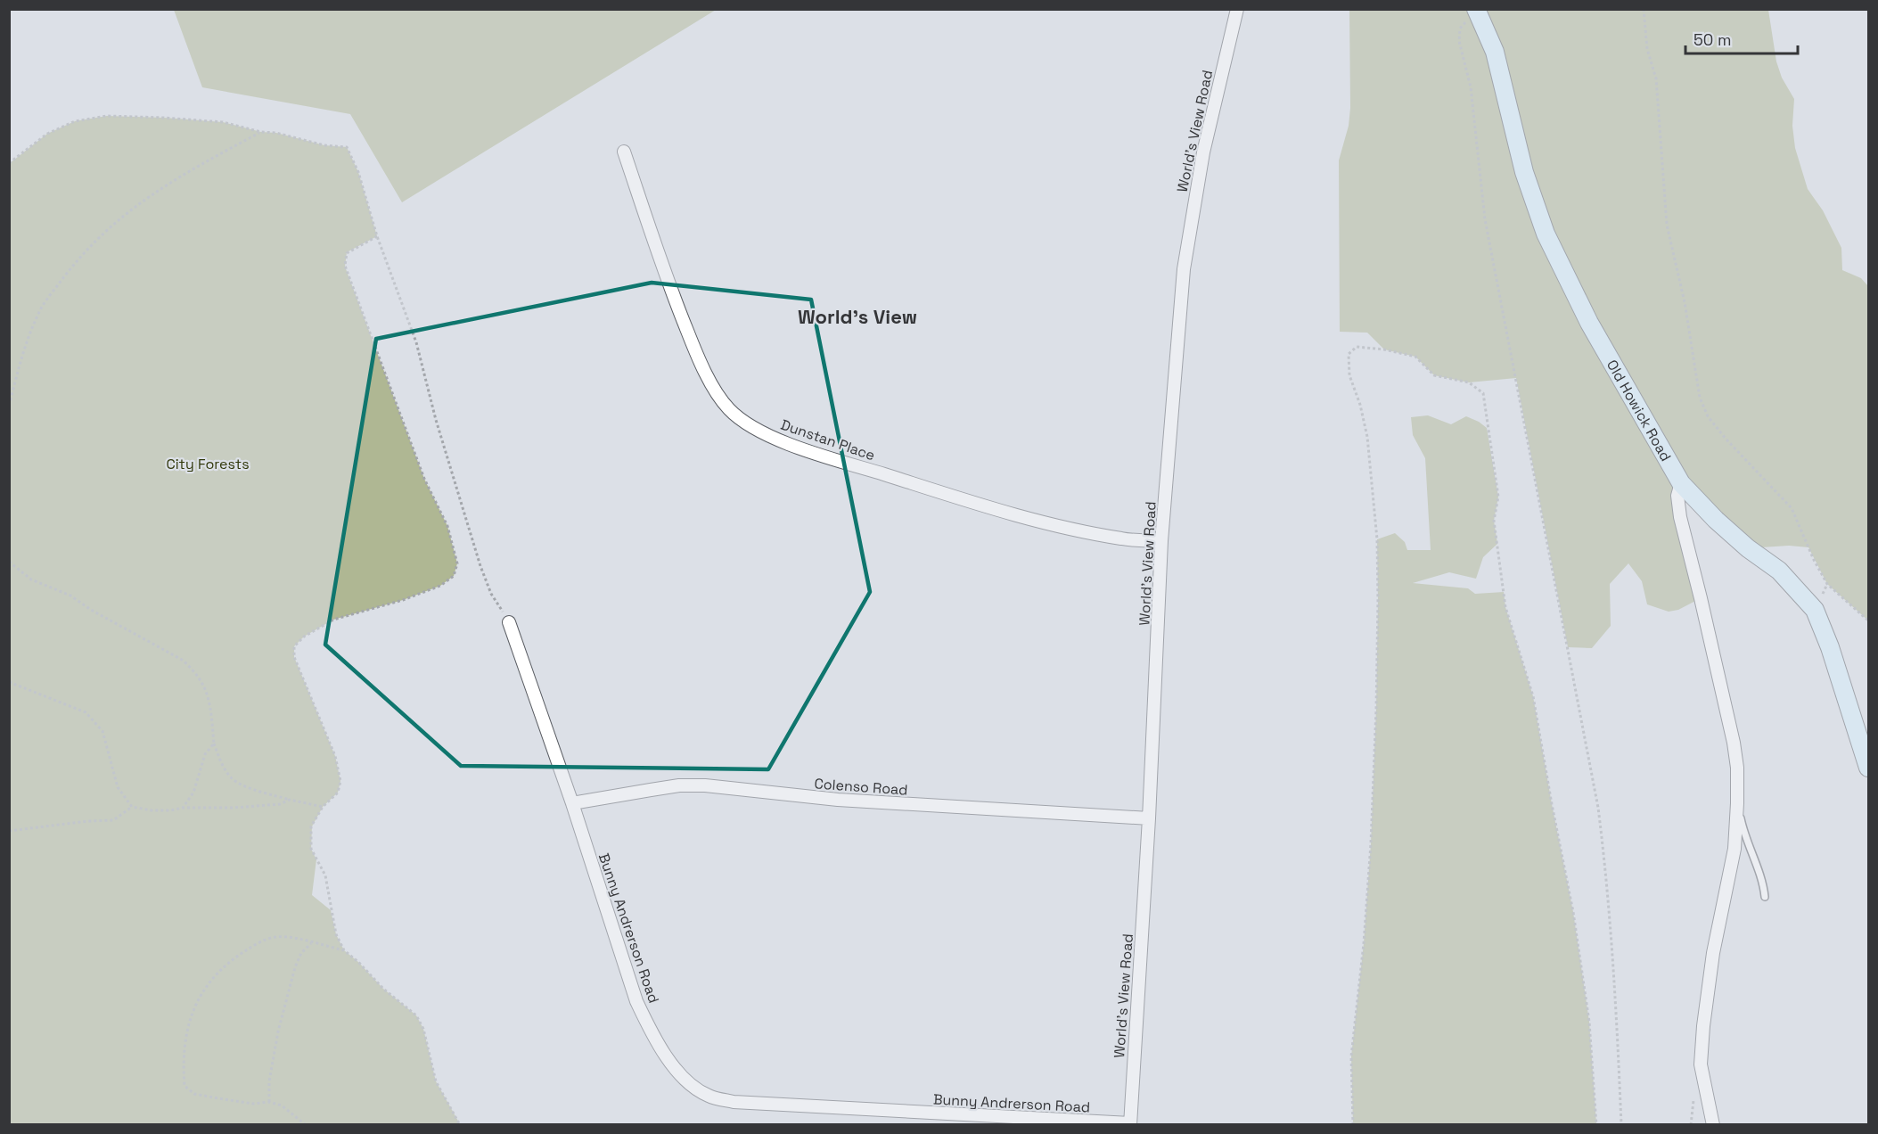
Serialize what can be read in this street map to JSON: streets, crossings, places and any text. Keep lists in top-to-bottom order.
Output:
{
  "streets": {
    "main road": ["Old Howick Road"],
    "street": [
      "World's View Road",
      "Dunstan Place",
      "Colenso Road",
      "Bunny Andrerson Road"
    ]
  },
  "crossings": [
    ["World's View Road", "Dunstan Place"],
    ["World's View Road", "Colenso Road"],
    ["World's View Road", "Bunny Andrerson Road"],
    ["Colenso Road", "Bunny Andrerson Road"]
  ],
  "districts": ["World's View"],
  "parks": ["City Forests"],
  "scale_bar": "50 m"
}
